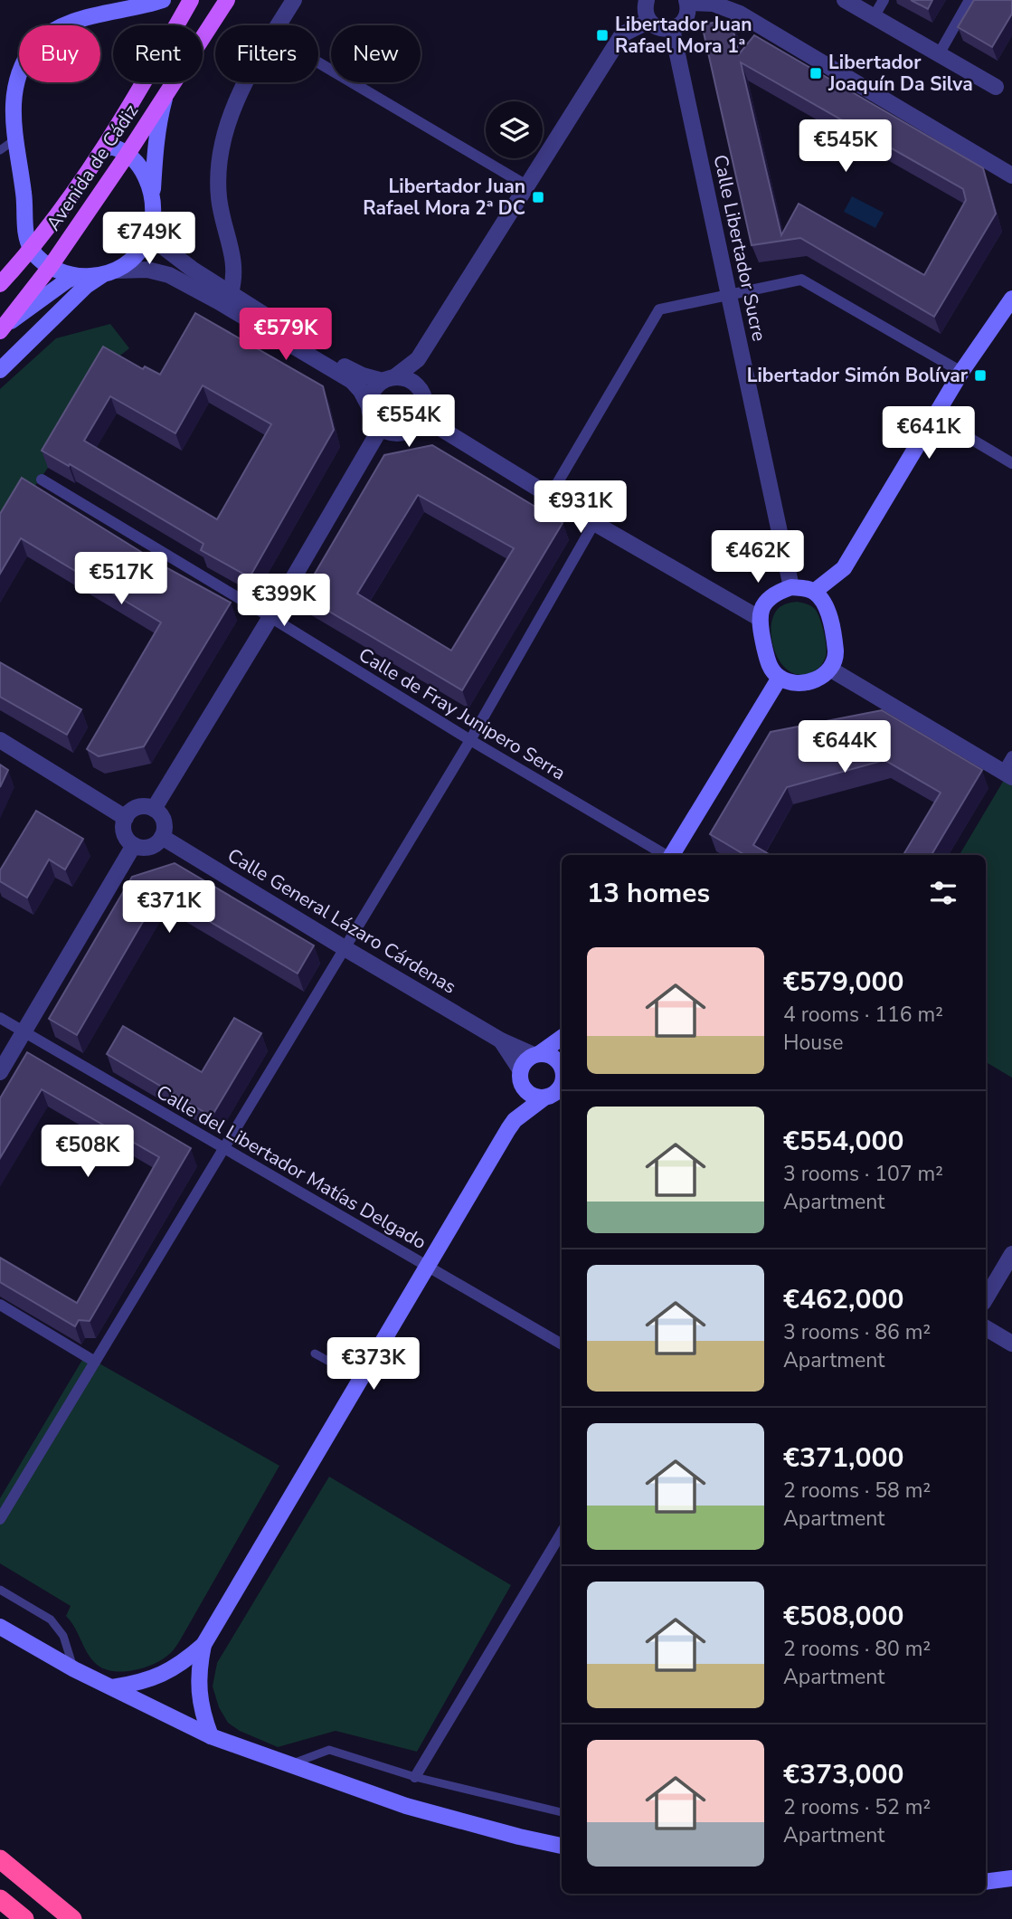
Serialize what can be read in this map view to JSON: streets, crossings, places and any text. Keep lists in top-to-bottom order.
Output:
{
  "streets": {
    "main road": ["Avenida de Cádiz"],
    "street": [
      "Calle Libertador Sucre",
      "Calle de Fray Junipero Serra",
      "Calle General Lázaro Cárdenas",
      "Calle del Libertador Matías Delgado"
    ]
  },
  "places": {
    "transit": [
      "Libertador Juan Rafael Mora 1ª",
      "Libertador Joaquín Da Silva",
      "Libertador Juan Rafael Mora 2ª DC",
      "Libertador Simón Bolívar"
    ]
  },
  "page": {
    "chip": [
      "Buy",
      "Rent",
      "Filters",
      "New"
    ],
    "price": [
      "€545K",
      "€749K",
      "€579K",
      "€554K",
      "€641K",
      "€931K",
      "€462K",
      "€517K",
      "€399K",
      "€644K",
      "€371K",
      "€508K",
      "€373K"
    ],
    "heading": "13 homes",
    "list": [
      {
        "name": "€579,000",
        "note": "4 rooms · 116 m² · House"
      },
      {
        "name": "€554,000",
        "note": "3 rooms · 107 m² · Apartment"
      },
      {
        "name": "€462,000",
        "note": "3 rooms · 86 m² · Apartment"
      },
      {
        "name": "€371,000",
        "note": "2 rooms · 58 m² · Apartment"
      },
      {
        "name": "€508,000",
        "note": "2 rooms · 80 m² · Apartment"
      },
      {
        "name": "€373,000",
        "note": "2 rooms · 52 m² · Apartment"
      }
    ]
  }
}
